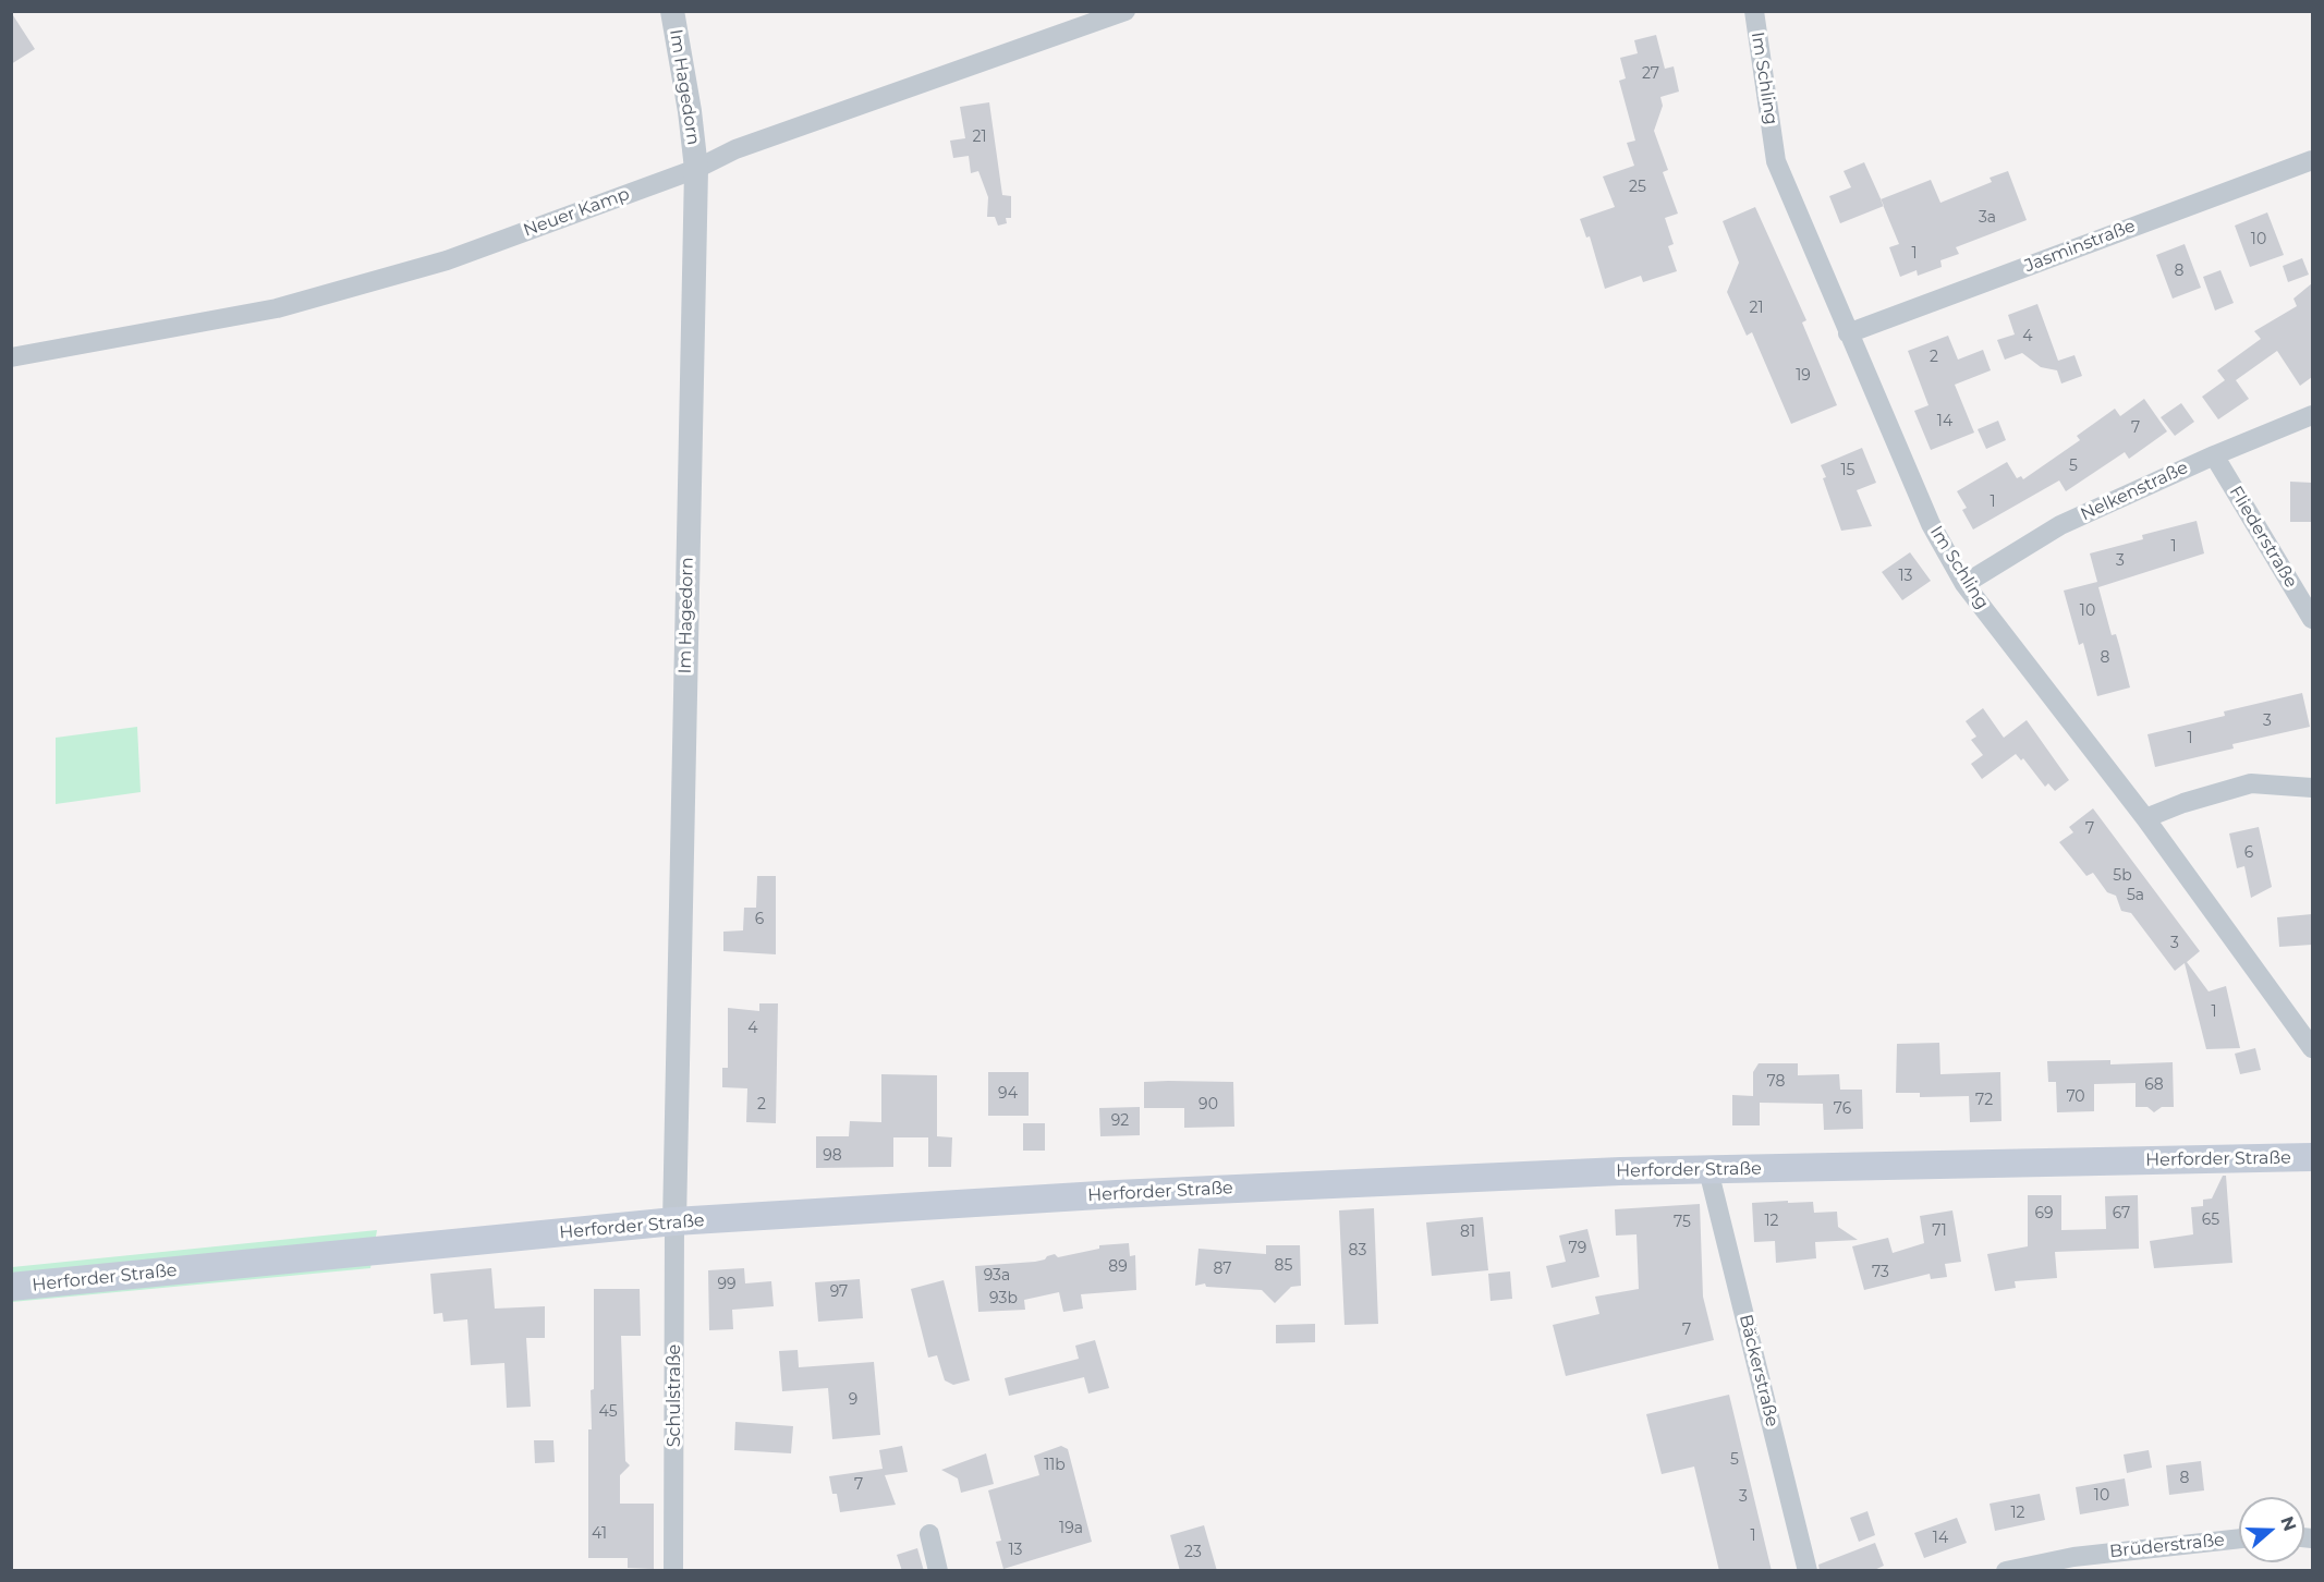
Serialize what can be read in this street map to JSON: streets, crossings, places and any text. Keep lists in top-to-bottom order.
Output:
{
  "streets": {
    "main road": ["Herforder Straße"],
    "street": [
      "Im Schling",
      "Im Hagedorn",
      "Neuer Kamp",
      "Jasminstraße",
      "Nelkenstraße",
      "Fliederstraße",
      "Bäckerstraße",
      "Schulstraße",
      "Brüderstraße"
    ]
  },
  "crossings": [
    ["Im Schling", "Jasminstraße"],
    ["Im Schling", "Nelkenstraße"],
    ["Im Hagedorn", "Neuer Kamp"],
    ["Im Hagedorn", "Herforder Straße"],
    ["Im Hagedorn", "Schulstraße"],
    ["Nelkenstraße", "Fliederstraße"],
    ["Herforder Straße", "Bäckerstraße"],
    ["Herforder Straße", "Schulstraße"]
  ],
  "house_numbers": [
    "27",
    "21",
    "25",
    "3a",
    "10",
    "1",
    "8",
    "21",
    "4",
    "2",
    "19",
    "14",
    "7",
    "5",
    "15",
    "1",
    "1",
    "3",
    "13",
    "10",
    "8",
    "3",
    "1",
    "7",
    "6",
    "5b",
    "5a",
    "6",
    "3",
    "1",
    "4",
    "78",
    "68",
    "94",
    "70",
    "72",
    "2",
    "90",
    "76",
    "92",
    "98",
    "69",
    "67",
    "65",
    "12",
    "75",
    "71",
    "81",
    "79",
    "83",
    "85",
    "89",
    "87",
    "73",
    "93a",
    "99",
    "97",
    "93b",
    "7",
    "9",
    "45",
    "5",
    "11b",
    "8",
    "7",
    "10",
    "3",
    "12",
    "19a",
    "41",
    "1",
    "14",
    "13",
    "23"
  ],
  "north": "right"
}
